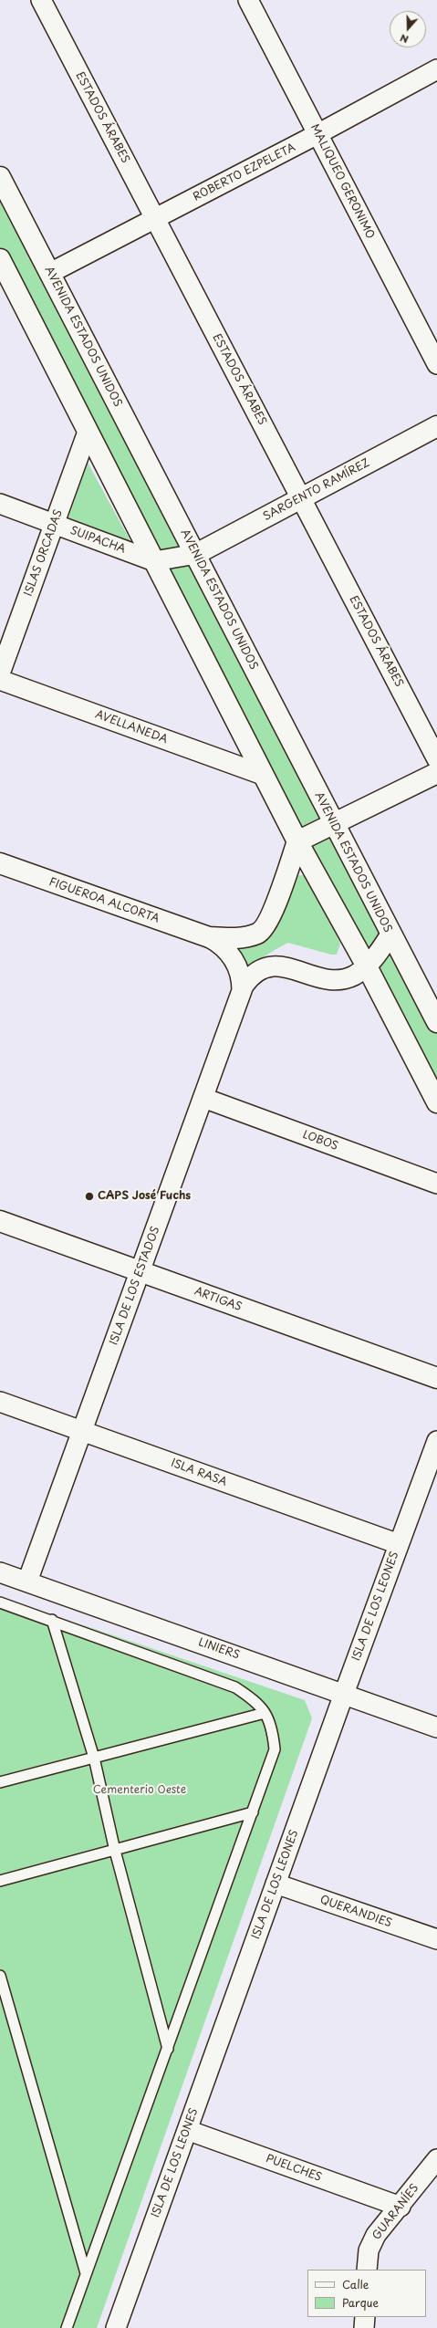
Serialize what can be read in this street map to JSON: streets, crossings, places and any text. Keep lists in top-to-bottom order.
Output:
{
  "streets": {
    "main road": [
      "AVENIDA ESTADOS UNIDOS",
      "SARGENTO RAMÍREZ",
      "FIGUEROA ALCORTA",
      "ARTIGAS"
    ],
    "street": [
      "ESTADOS ÁRABES",
      "ROBERTO EZPELETA",
      "MALIQUEO GERONIMO",
      "SUIPACHA",
      "ISLAS ORCADAS",
      "AVELLANEDA",
      "LOBOS",
      "ISLA DE LOS ESTADOS",
      "ISLA RASA",
      "ISLA DE LOS LEONES",
      "LINIERS",
      "QUERANDIES",
      "PUELCHES",
      "GUARANÍES"
    ]
  },
  "crossings": [
    ["ESTADOS ÁRABES", "ROBERTO EZPELETA"],
    ["ESTADOS ÁRABES", "SARGENTO RAMÍREZ"],
    ["ROBERTO EZPELETA", "MALIQUEO GERONIMO"],
    ["ROBERTO EZPELETA", "AVENIDA ESTADOS UNIDOS"],
    ["AVENIDA ESTADOS UNIDOS", "SARGENTO RAMÍREZ"],
    ["SUIPACHA", "ISLAS ORCADAS"],
    ["FIGUEROA ALCORTA", "ISLA DE LOS ESTADOS"],
    ["LOBOS", "ISLA DE LOS ESTADOS"],
    ["ISLA DE LOS ESTADOS", "ARTIGAS"],
    ["ISLA DE LOS ESTADOS", "ISLA RASA"],
    ["ISLA DE LOS ESTADOS", "LINIERS"],
    ["ISLA RASA", "ISLA DE LOS LEONES"],
    ["ISLA DE LOS LEONES", "LINIERS"],
    ["ISLA DE LOS LEONES", "QUERANDIES"],
    ["ISLA DE LOS LEONES", "PUELCHES"],
    ["PUELCHES", "GUARANÍES"]
  ],
  "parks": ["Cementerio Oeste"],
  "places": ["CAPS José Fuchs"],
  "legend": ["Calle", "Parque"],
  "north": "bottom"
}
